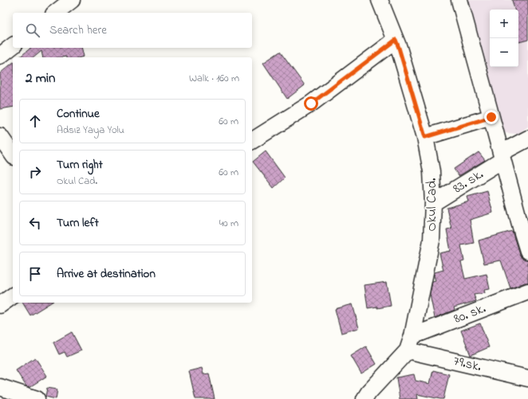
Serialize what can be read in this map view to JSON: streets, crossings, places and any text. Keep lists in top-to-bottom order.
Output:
{
  "streets": {
    "street": [
      "83. sk.",
      "Okul Cad.",
      "80. sk.",
      "79.sk."
    ]
  },
  "crossings": [
    ["83. sk.", "Okul Cad."],
    ["Okul Cad.", "80. sk."],
    ["Okul Cad.", "79.sk."],
    ["80. sk.", "79.sk."]
  ],
  "page": {
    "map_buttons": ["+", "−"],
    "search": "Search here",
    "heading": ["2 min", "Walk · 160 m"],
    "list": [
      ["Continue", "Adsız Yaya Yolu", "60 m"],
      ["Turn right", "Okul Cad.", "60 m"],
      ["Turn left", "40 m"],
      "Arrive at destination"
    ]
  }
}
